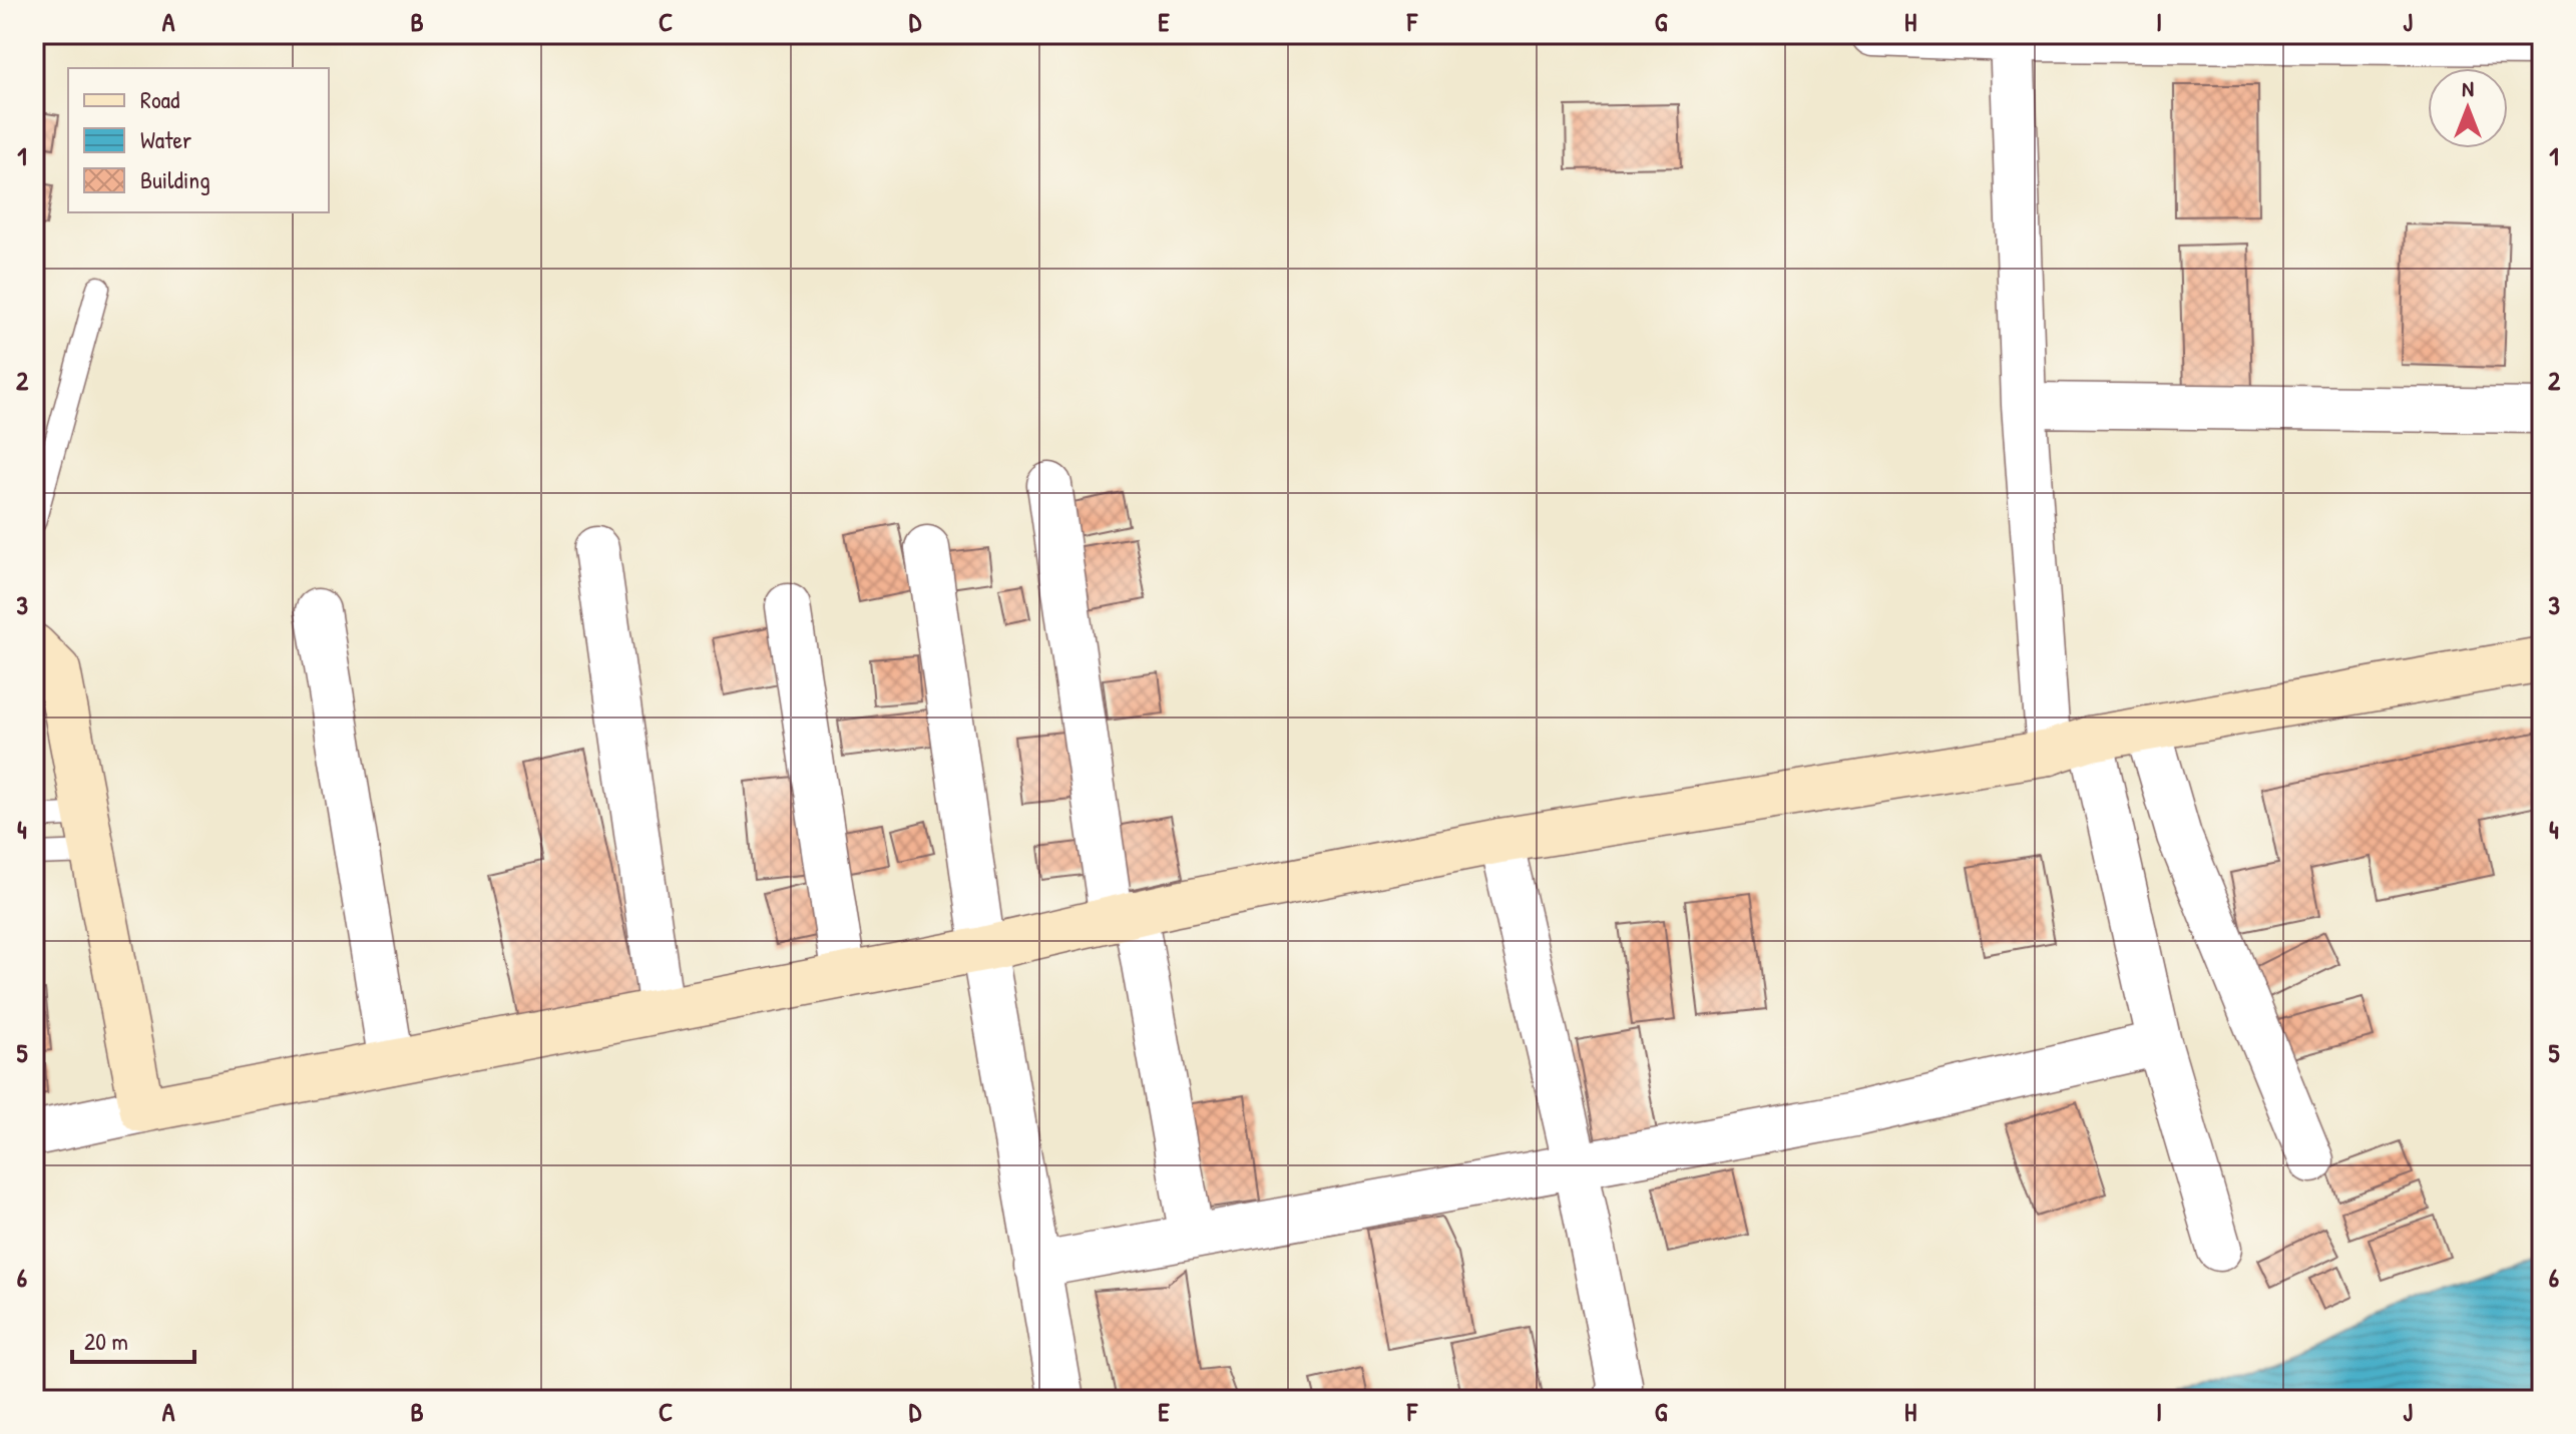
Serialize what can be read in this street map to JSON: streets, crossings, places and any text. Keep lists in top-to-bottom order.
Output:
{
  "legend": ["Road", "Water", "Building"],
  "scale_bar": "20 m",
  "north": "top",
  "grid": {
    "columns": [
      "A",
      "B",
      "C",
      "D",
      "E",
      "F",
      "G",
      "H",
      "I",
      "J"
    ],
    "rows": [
      "1",
      "2",
      "3",
      "4",
      "5",
      "6"
    ]
  }
}
